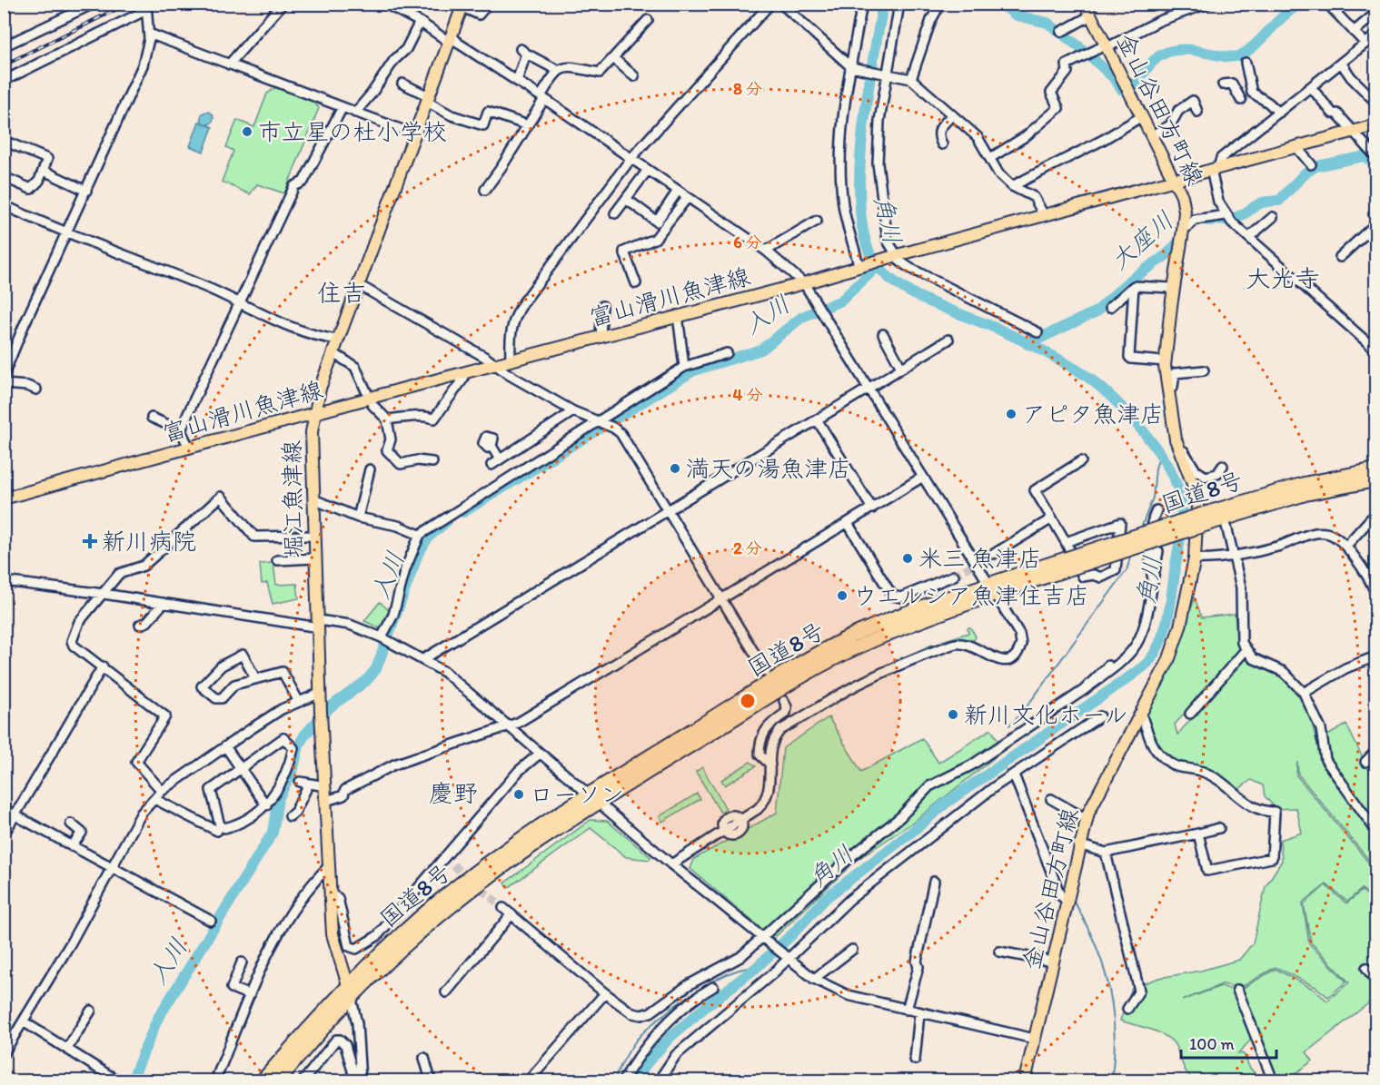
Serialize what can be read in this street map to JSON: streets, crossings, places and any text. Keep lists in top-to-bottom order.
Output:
{
  "streets": {
    "highway": ["国道8号"],
    "main road": ["金山谷田方町線", "富山滑川魚津線", "堀江魚津線"]
  },
  "crossings": [
    ["金山谷田方町線", "富山滑川魚津線"],
    ["富山滑川魚津線", "堀江魚津線"],
    ["国道8号", "堀江魚津線"]
  ],
  "districts": ["大光寺", "住吉", "慶野"],
  "water": ["角川", "大座川", "入川"],
  "places": {
    "other": [
      "市立星の杜小学校",
      "アピタ魚津店",
      "満天の湯魚津店",
      "米三 魚津店",
      "ウエルシア魚津住吉店",
      "新川文化ホール",
      "ローソン"
    ],
    "health": ["新川病院"]
  },
  "scale_bar": "100 m",
  "rings": [
    "8 分",
    "6 分",
    "4 分",
    "2 分"
  ]
}
